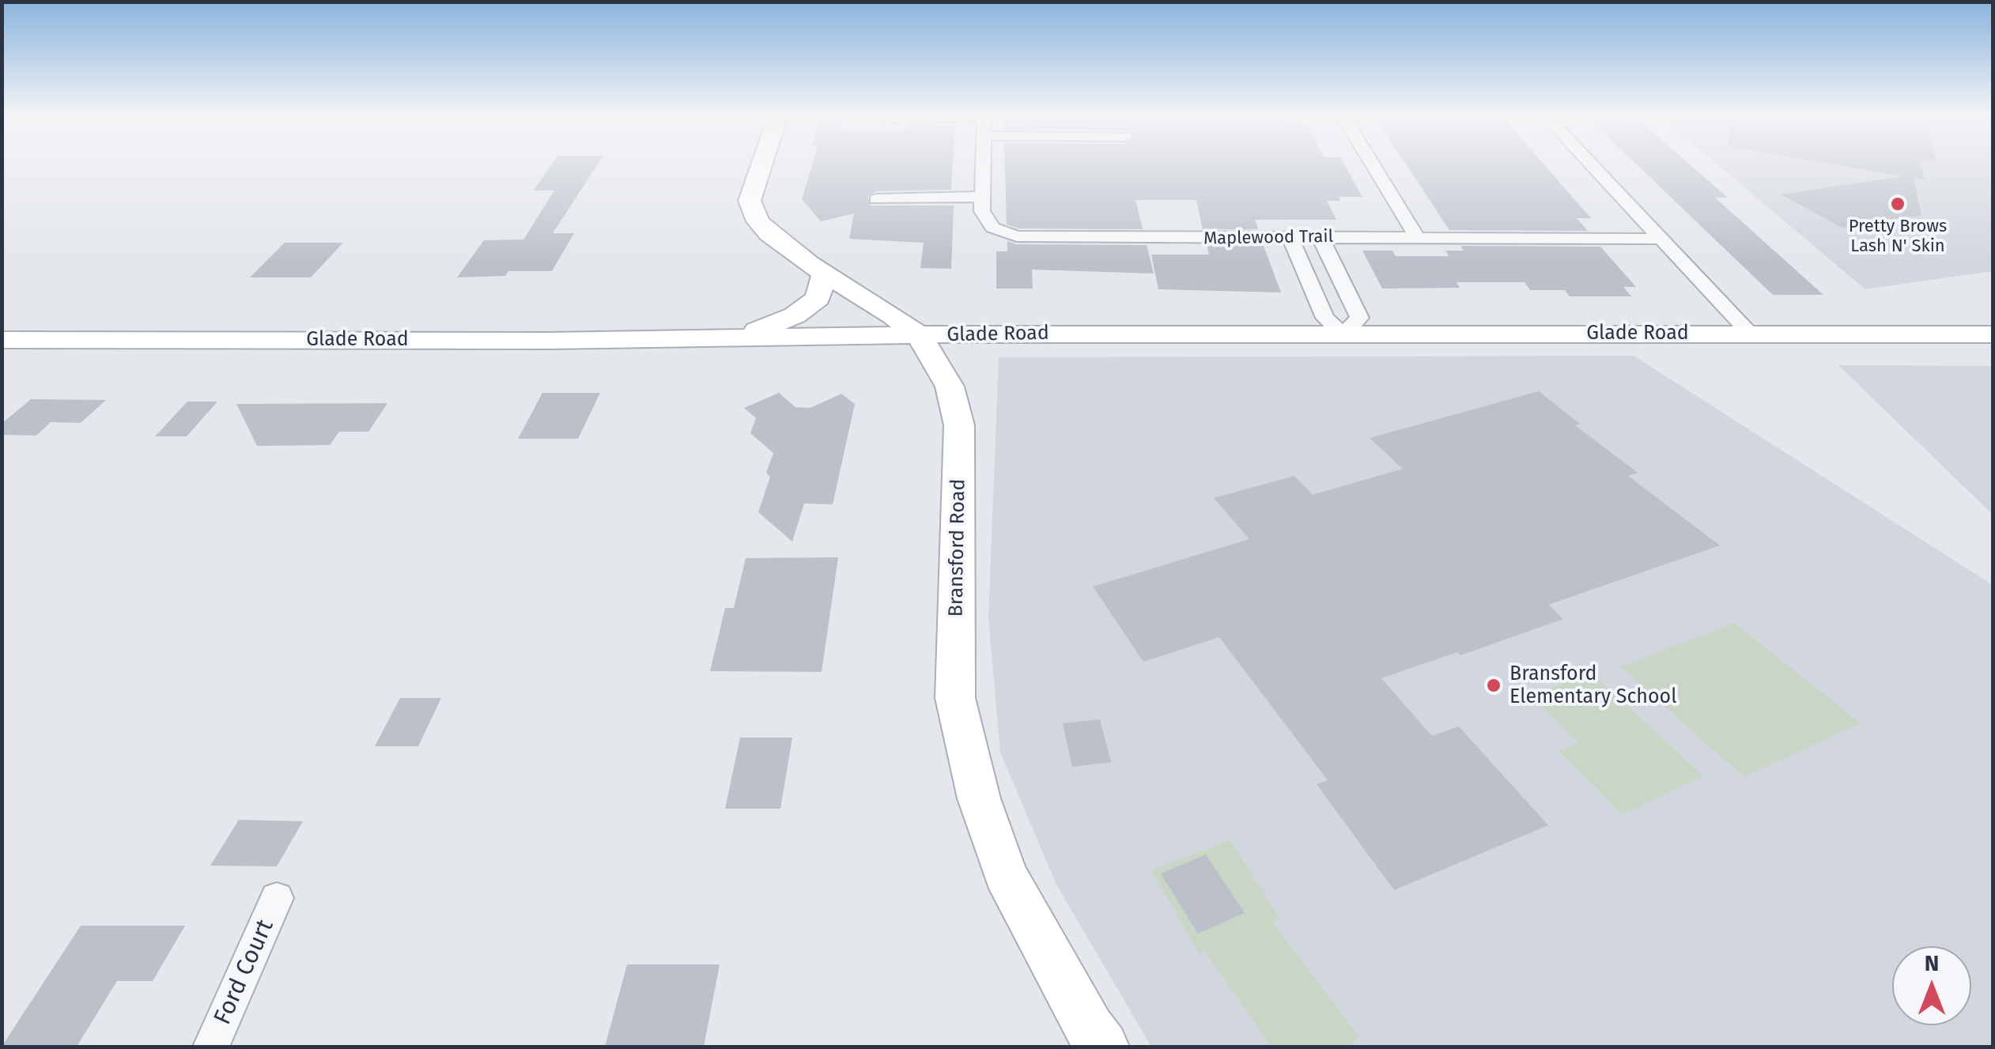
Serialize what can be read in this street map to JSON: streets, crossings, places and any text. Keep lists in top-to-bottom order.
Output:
{
  "streets": {
    "main road": ["Glade Road", "Bransford Road"],
    "street": ["Maplewood Trail", "Ford Court"]
  },
  "crossings": [
    ["Glade Road", "Bransford Road"]
  ],
  "places": ["Pretty Brows Lash N' Skin", "Bransford Elementary School"],
  "north": "top"
}
